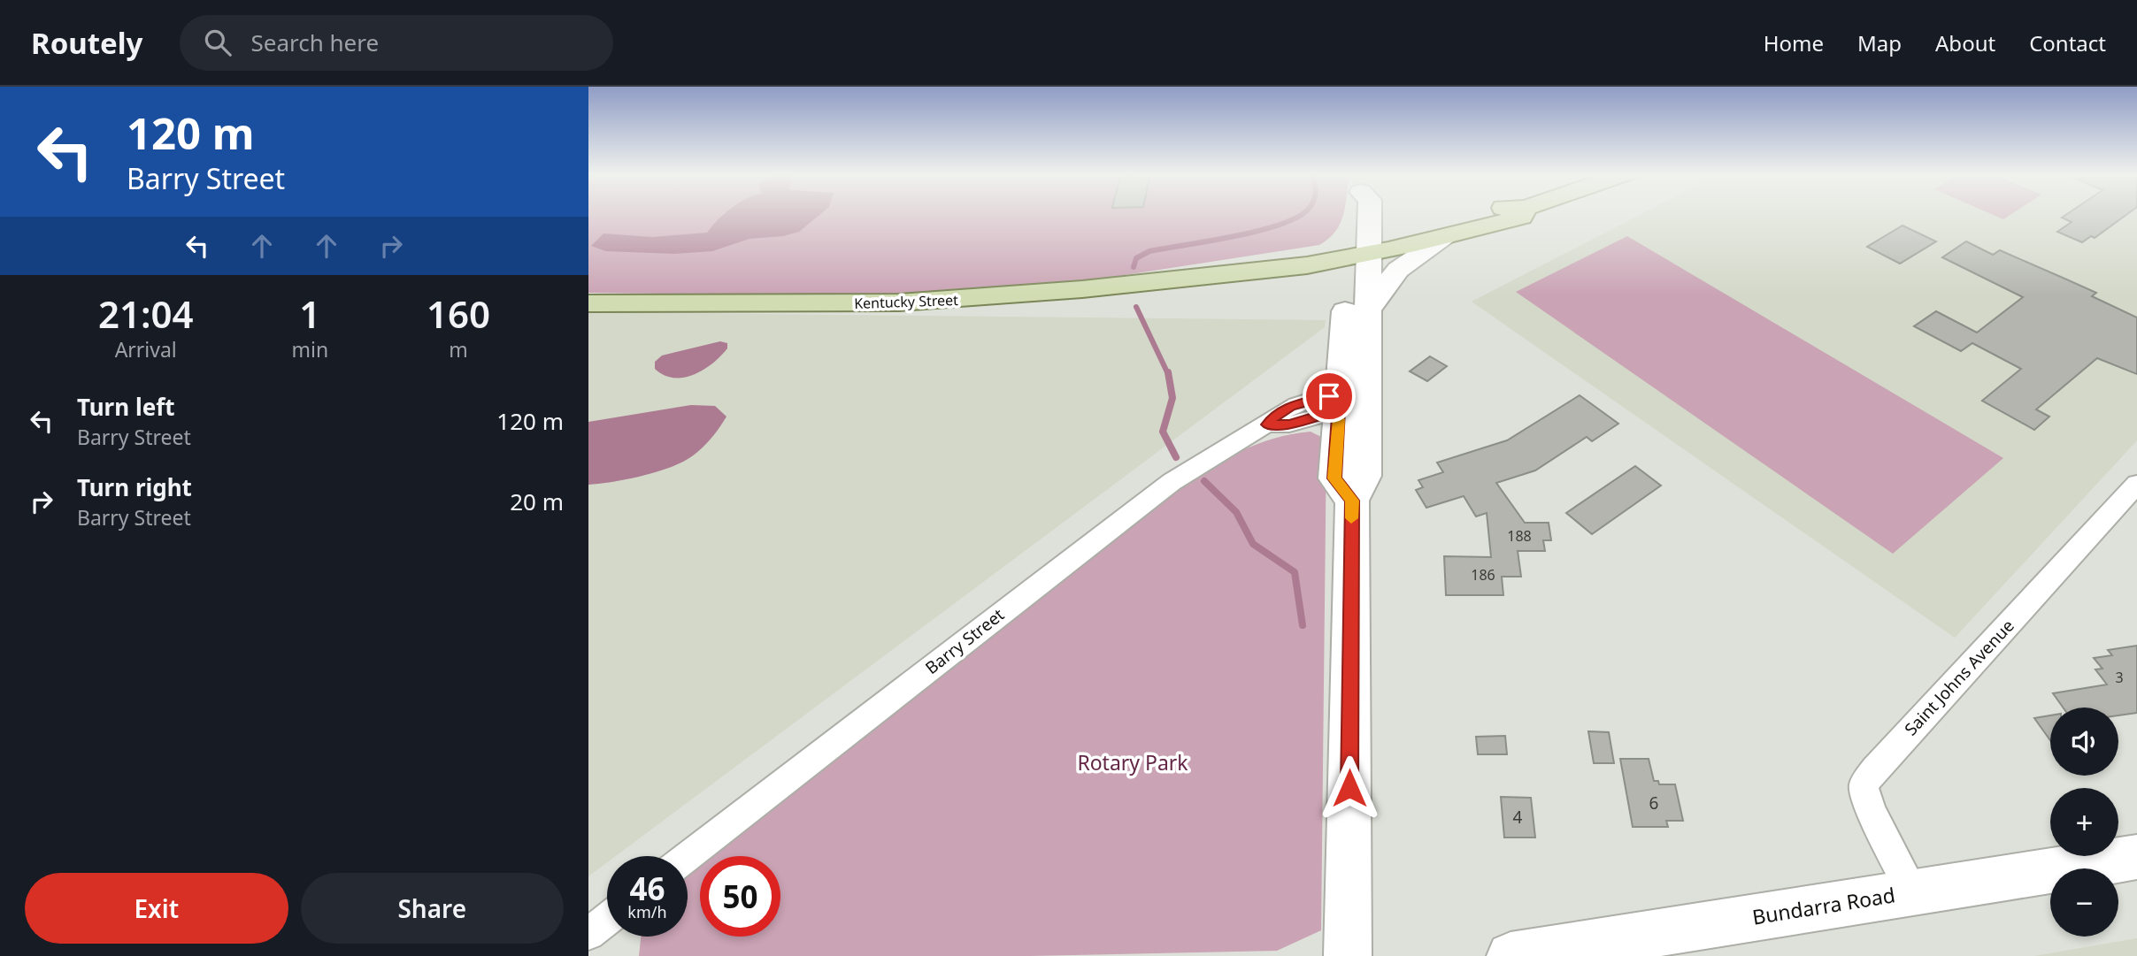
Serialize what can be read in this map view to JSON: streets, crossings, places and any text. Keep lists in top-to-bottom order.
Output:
{
  "streets": {
    "main road": ["Kentucky Street", "Bundarra Road"],
    "street": ["Barry Street", "Saint Johns Avenue"]
  },
  "crossings": [
    ["Saint Johns Avenue", "Bundarra Road"]
  ],
  "parks": ["Rotary Park"],
  "house_numbers": [
    "188",
    "186",
    "3",
    "6",
    "4"
  ],
  "page": {
    "header": "Routely",
    "search": "Search here",
    "nav": [
      "Home",
      "Map",
      "About",
      "Contact"
    ],
    "turn": ["120 m", "Barry Street"],
    "eta": [
      "21:04",
      "Arrival",
      "1",
      "min",
      "160",
      "m"
    ],
    "list": [
      {
        "name": "Turn left",
        "note": "Barry Street",
        "value": "120 m"
      },
      {
        "name": "Turn right",
        "note": "Barry Street",
        "value": "20 m"
      }
    ],
    "map_buttons": ["+", "−"],
    "speed": "46 km/h",
    "limit": "50",
    "buttons": ["Exit", "Share"]
  }
}
